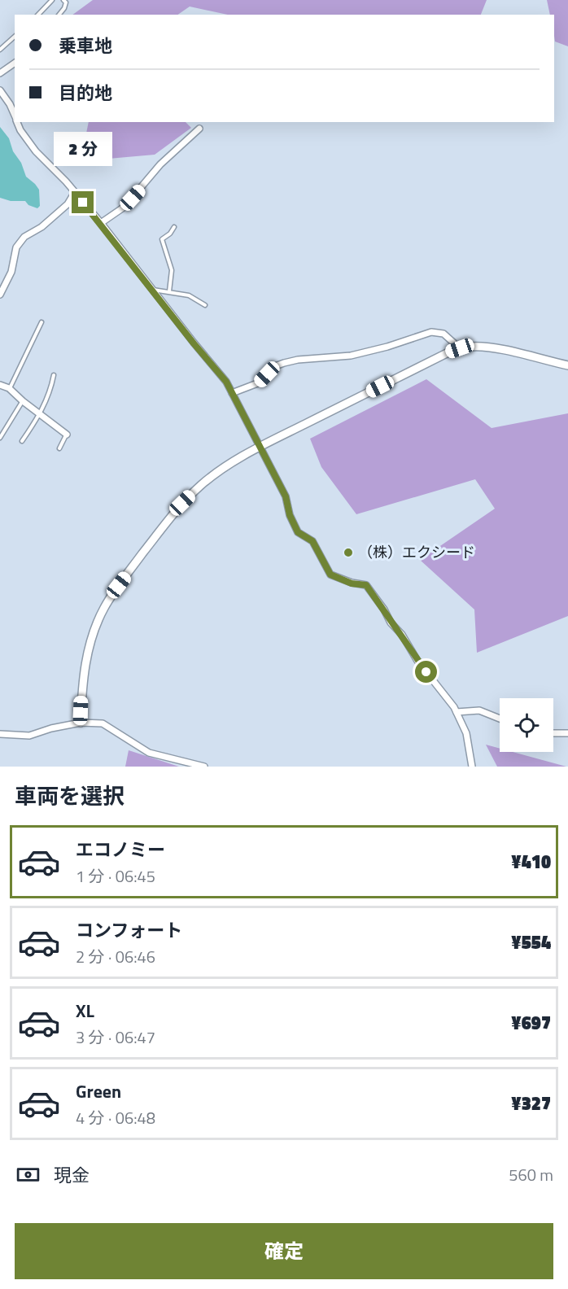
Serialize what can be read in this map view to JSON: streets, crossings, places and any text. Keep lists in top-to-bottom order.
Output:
{
  "places": ["（株）エクシード"],
  "page": {
    "banner": ["乗車地", "目的地"],
    "bubble": "2 分",
    "heading": "車両を選択",
    "list": [
      {
        "name": "エコノミー",
        "note": "1 分 · 06:45",
        "value": "¥410"
      },
      {
        "name": "コンフォート",
        "note": "2 分 · 06:46",
        "value": "¥554"
      },
      {
        "name": "XL",
        "note": "3 分 · 06:47",
        "value": "¥697"
      },
      {
        "name": "Green",
        "note": "4 分 · 06:48",
        "value": "¥327"
      }
    ],
    "pay": ["現金", "560 m"],
    "buttons": "確定"
  }
}
